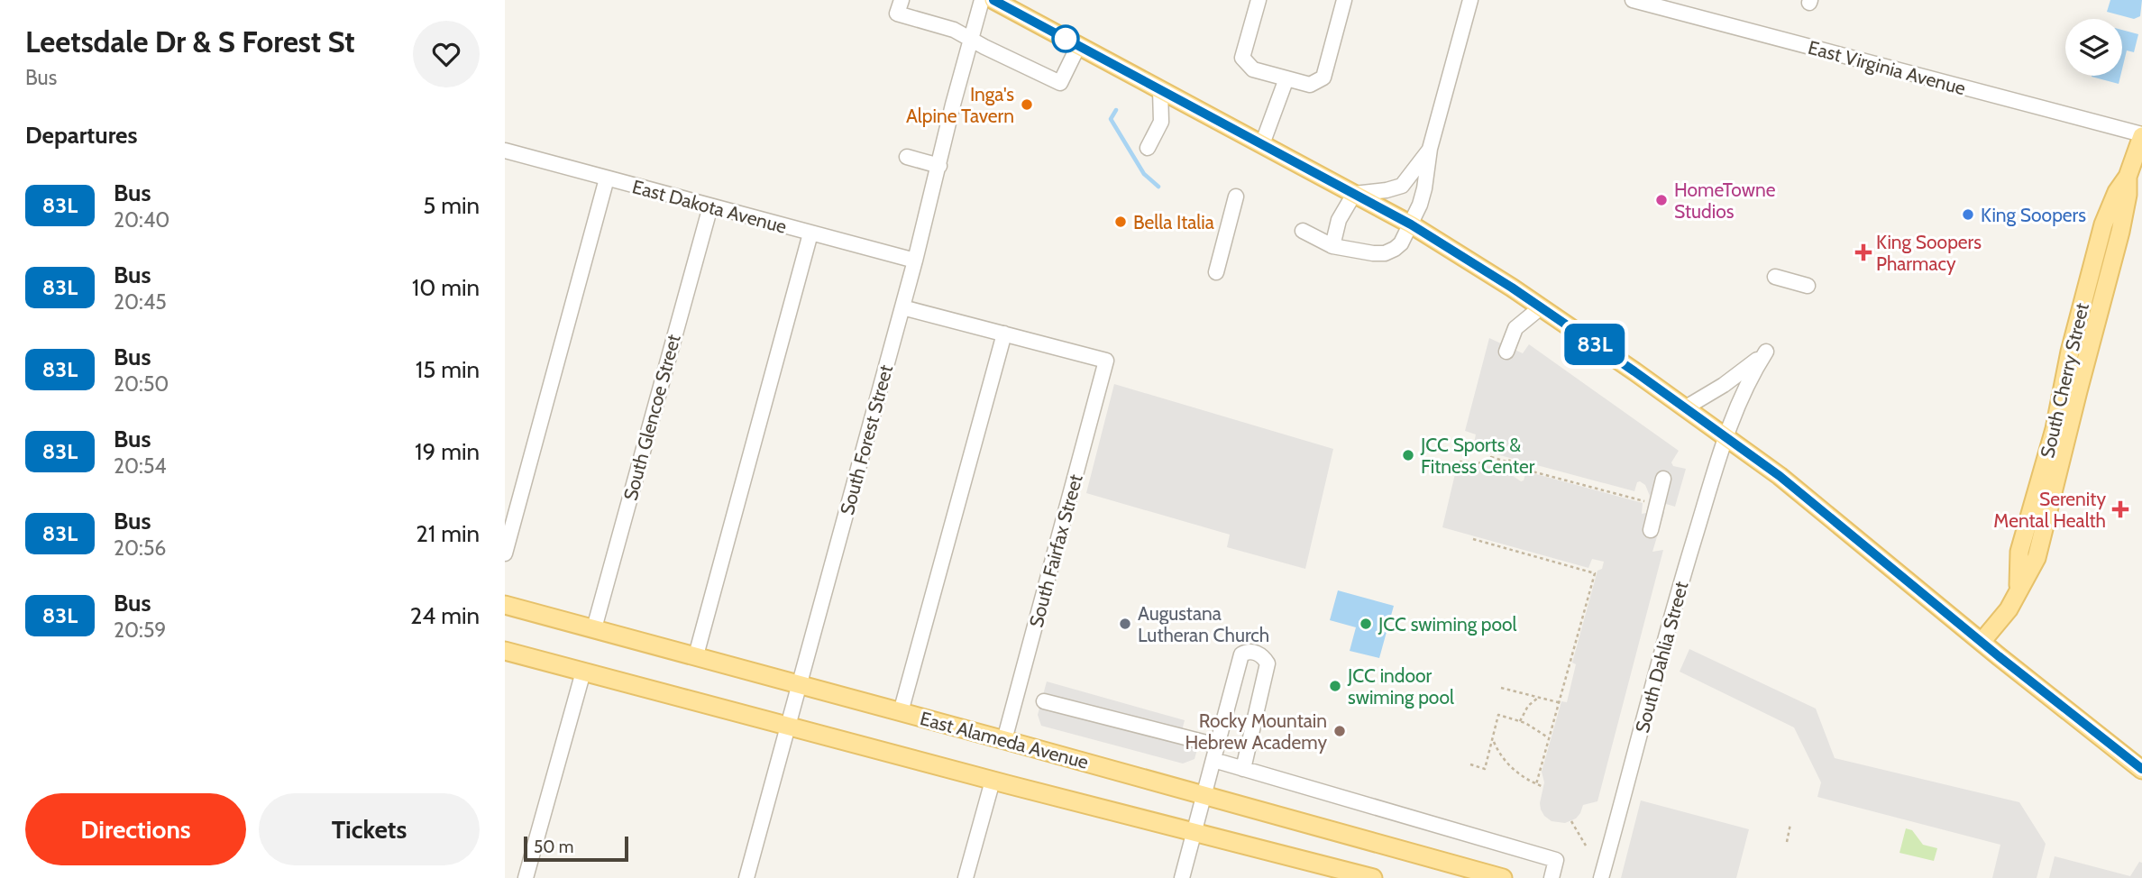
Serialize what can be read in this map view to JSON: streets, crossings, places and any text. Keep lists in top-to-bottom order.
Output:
{
  "streets": {
    "main road": ["South Cherry Street", "East Alameda Avenue"],
    "street": [
      "East Virginia Avenue",
      "East Dakota Avenue",
      "South Glencoe Street",
      "South Forest Street",
      "South Fairfax Street",
      "South Dahlia Street"
    ]
  },
  "crossings": [
    ["East Virginia Avenue", "South Cherry Street"],
    ["East Dakota Avenue", "South Glencoe Street"],
    ["East Dakota Avenue", "South Forest Street"],
    ["South Glencoe Street", "East Alameda Avenue"],
    ["South Forest Street", "East Alameda Avenue"],
    ["South Fairfax Street", "East Alameda Avenue"]
  ],
  "places": {
    "other": [
      "Inga's Alpine Tavern",
      "HomeTowne Studios",
      "King Soopers",
      "Bella Italia",
      "JCC Sports & Fitness Center",
      "Augustana Lutheran Church",
      "JCC swiming pool",
      "JCC indoor swiming pool",
      "Rocky Mountain Hebrew Academy"
    ],
    "health": ["King Soopers Pharmacy", "Serenity Mental Health"]
  },
  "lines": ["bus line 83L"],
  "scale_bar": "50 m",
  "page": {
    "heading": [
      ["Leetsdale Dr & S Forest St", "Bus"],
      "Departures"
    ],
    "on_map": "83L",
    "list": [
      {
        "mark": "83L",
        "name": "Bus",
        "note": "20:40",
        "value": "5 min"
      },
      {
        "mark": "83L",
        "name": "Bus",
        "note": "20:45",
        "value": "10 min"
      },
      {
        "mark": "83L",
        "name": "Bus",
        "note": "20:50",
        "value": "15 min"
      },
      {
        "mark": "83L",
        "name": "Bus",
        "note": "20:54",
        "value": "19 min"
      },
      {
        "mark": "83L",
        "name": "Bus",
        "note": "20:56",
        "value": "21 min"
      },
      {
        "mark": "83L",
        "name": "Bus",
        "note": "20:59",
        "value": "24 min"
      }
    ],
    "buttons": ["Directions", "Tickets"],
    "scale": "50 m"
  }
}
